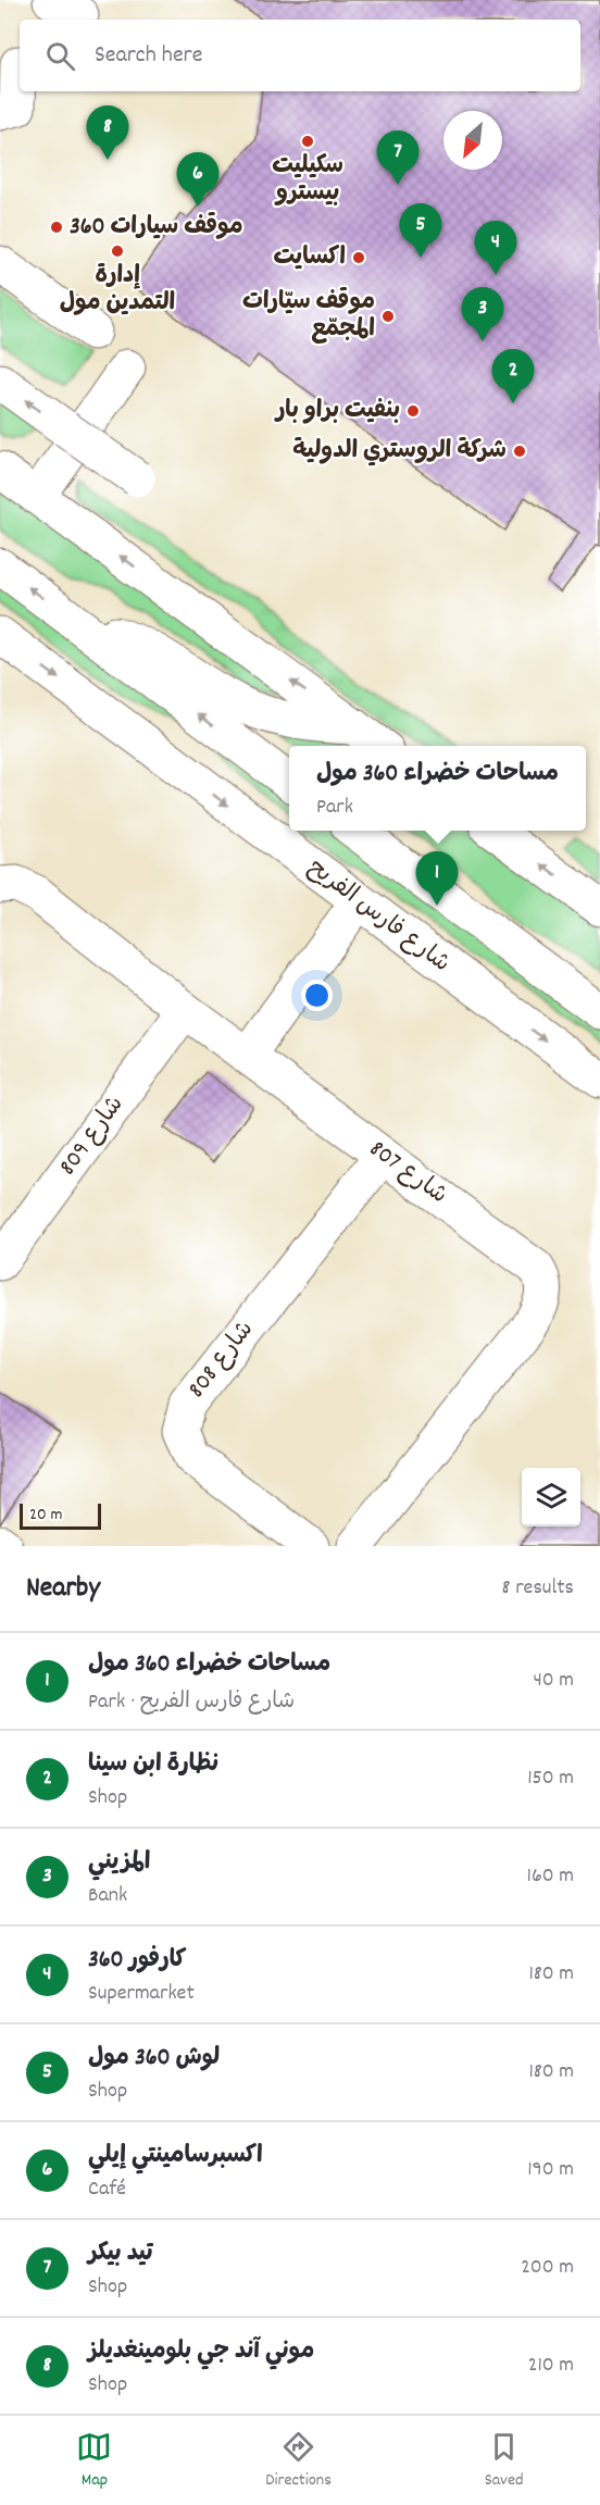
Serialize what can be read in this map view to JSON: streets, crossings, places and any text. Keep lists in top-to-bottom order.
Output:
{
  "streets": {
    "street": [
      "شارع فارس الفريح",
      "شارع 809",
      "شارع 807",
      "شارع 808"
    ]
  },
  "crossings": [
    ["شارع 809", "شارع 807"],
    ["شارع 807", "شارع 808"]
  ],
  "places": [
    "سكيليت بيسترو",
    "موقف سيارات 360",
    "إدارة التمدين مول",
    "اكسايت",
    "موقف سيّارات المجمّع",
    "بنفيت براو بار",
    "شركة الروستري الدولية"
  ],
  "scale_bar": "20 m",
  "north": "bottom left",
  "page": {
    "search": "Search here",
    "pins": [
      "8",
      "7",
      "6",
      "5",
      "4",
      "3",
      "2",
      "1"
    ],
    "popup": ["مساحات خضراء 360 مول", "Park"],
    "scale": "20 m",
    "heading": ["Nearby", "8 results"],
    "list": [
      {
        "mark": "1",
        "name": "مساحات خضراء 360 مول",
        "note": "Park · شارع فارس الفريح",
        "value": "40 m"
      },
      {
        "mark": "2",
        "name": "نظارة ابن سينا",
        "note": "Shop",
        "value": "150 m"
      },
      {
        "mark": "3",
        "name": "المزيني",
        "note": "Bank",
        "value": "160 m"
      },
      {
        "mark": "4",
        "name": "كارفور 360",
        "note": "Supermarket",
        "value": "180 m"
      },
      {
        "mark": "5",
        "name": "لوش 360 مول",
        "note": "Shop",
        "value": "180 m"
      },
      {
        "mark": "6",
        "name": "اكسبرسامينتي إيلي",
        "note": "Café",
        "value": "190 m"
      },
      {
        "mark": "7",
        "name": "تيد بيكر",
        "note": "Shop",
        "value": "200 m"
      },
      {
        "mark": "8",
        "name": "موني آند جي بلومينغديلز",
        "note": "Shop",
        "value": "210 m"
      }
    ],
    "nav": ["Map", "Directions", "Saved"]
  }
}
